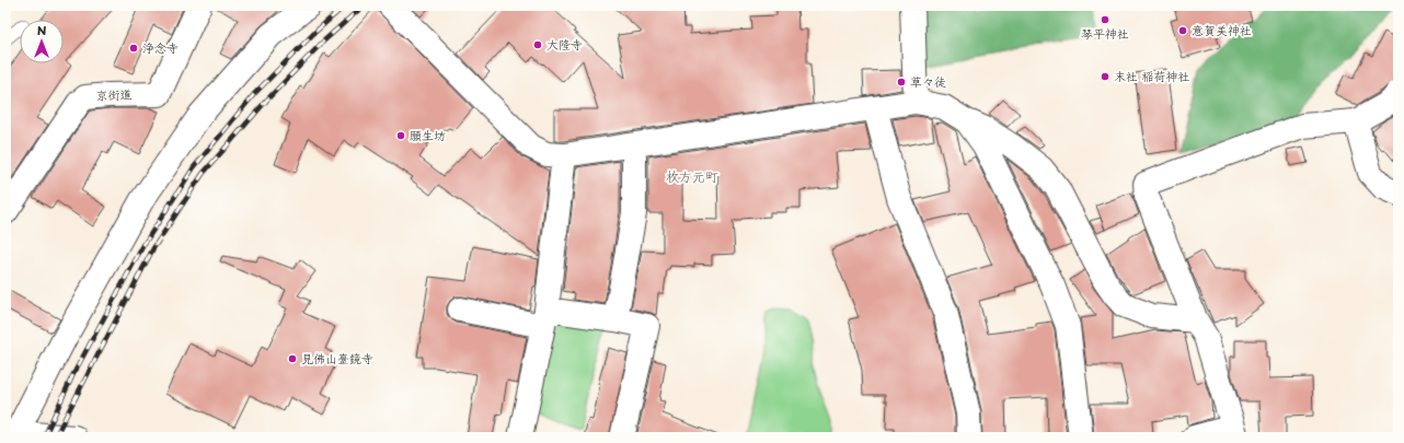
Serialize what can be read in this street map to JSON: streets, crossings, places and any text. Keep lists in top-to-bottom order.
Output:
{
  "streets": {
    "street": ["京街道"]
  },
  "districts": ["枚方元町"],
  "places": [
    "琴平神社",
    "意賀美神社",
    "大隆寺",
    "浄念寺",
    "末社 稲荷神社",
    "草々徒",
    "願生坊",
    "見佛山臺鏡寺"
  ],
  "north": "top"
}
